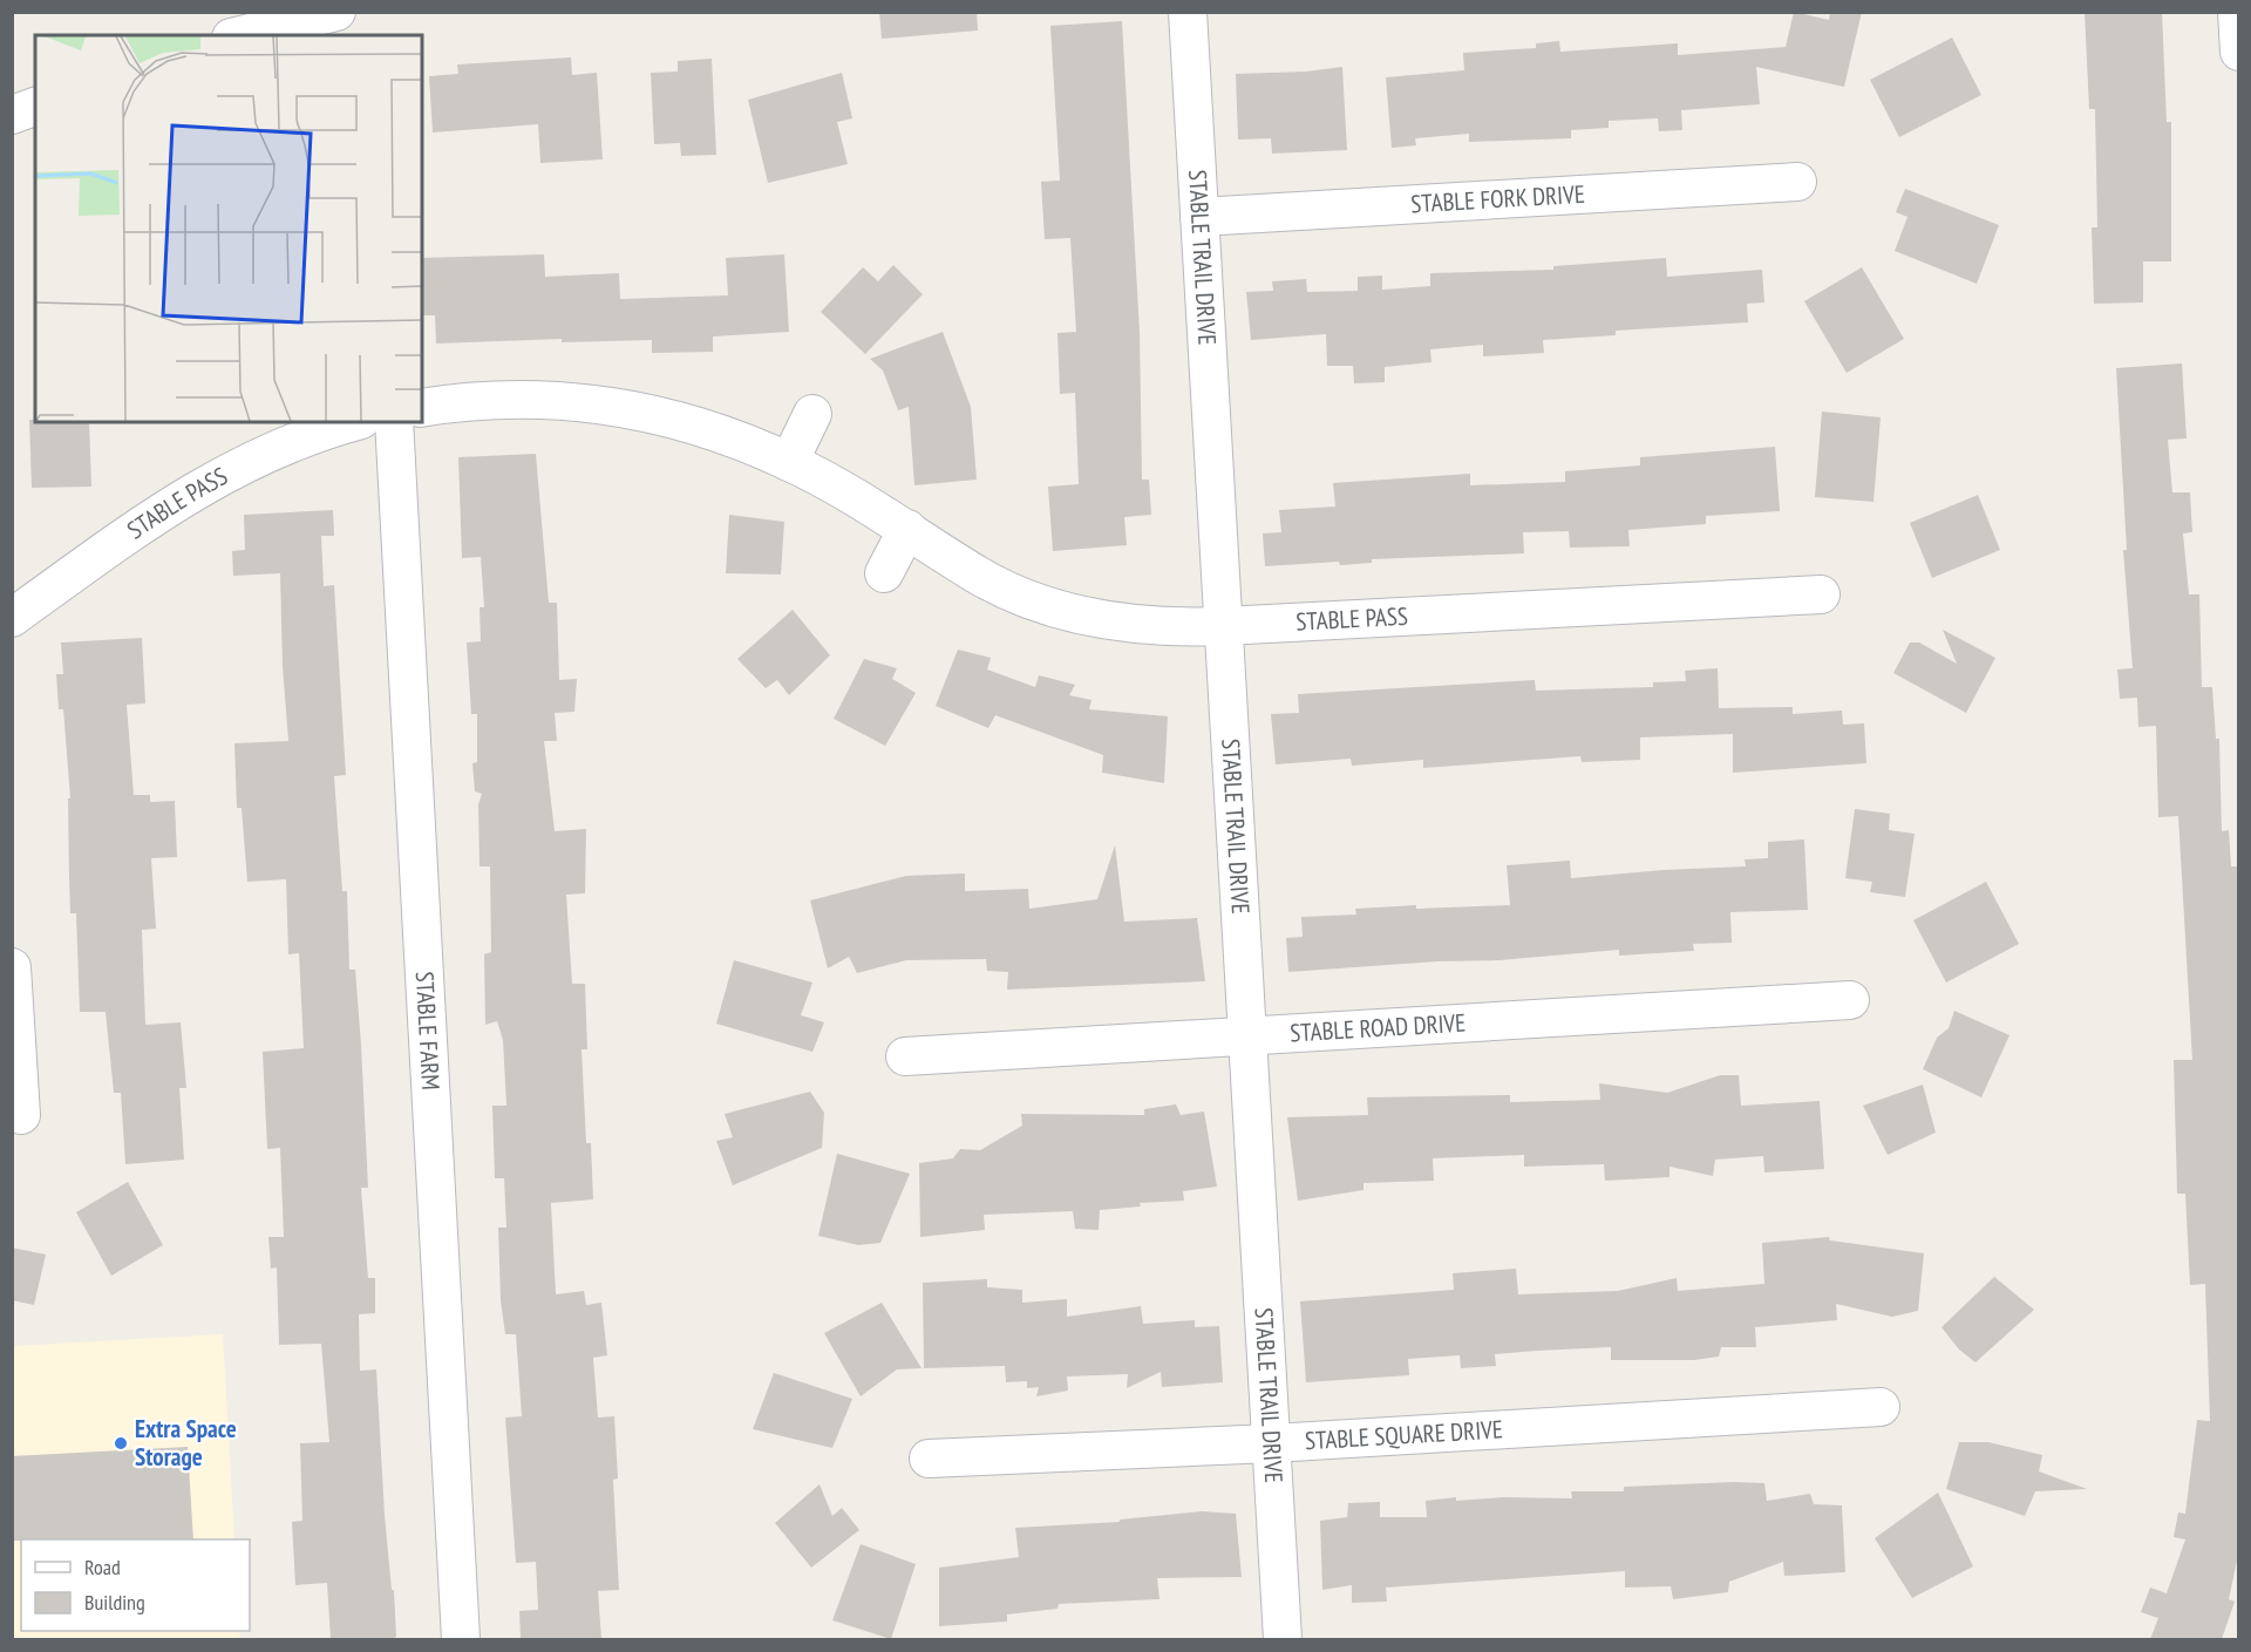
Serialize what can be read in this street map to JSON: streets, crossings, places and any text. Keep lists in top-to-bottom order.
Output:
{
  "streets": {
    "street": [
      "STABLE FORK DRIVE",
      "STABLE TRAIL DRIVE",
      "STABLE PASS",
      "STABLE ROAD DRIVE",
      "STABLE FARM",
      "STABLE SQUARE DRIVE"
    ]
  },
  "crossings": [
    ["STABLE FORK DRIVE", "STABLE TRAIL DRIVE"],
    ["STABLE TRAIL DRIVE", "STABLE PASS"],
    ["STABLE TRAIL DRIVE", "STABLE ROAD DRIVE"],
    ["STABLE TRAIL DRIVE", "STABLE SQUARE DRIVE"]
  ],
  "places": ["Extra Space Storage"],
  "legend": ["Road", "Building"]
}
